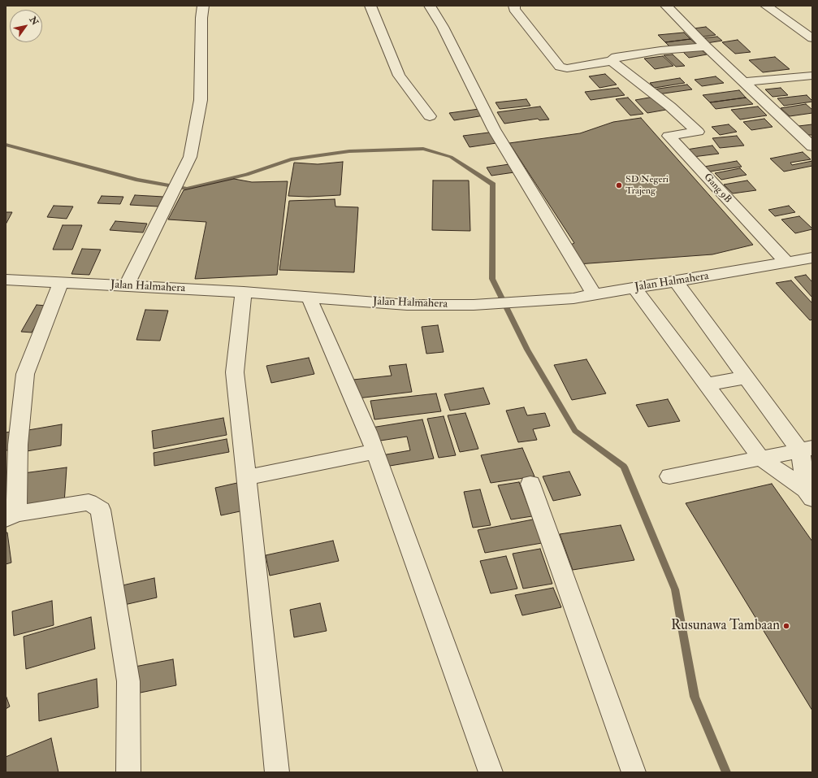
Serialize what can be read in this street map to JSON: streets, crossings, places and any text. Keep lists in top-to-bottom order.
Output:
{
  "streets": {
    "street": ["Gang 9B", "Jalan Halmahera"]
  },
  "crossings": [
    ["Gang 9B", "Jalan Halmahera"]
  ],
  "places": ["SD Negeri Trajeng", "Rusunawa Tambaan"],
  "north": "top right"
}
